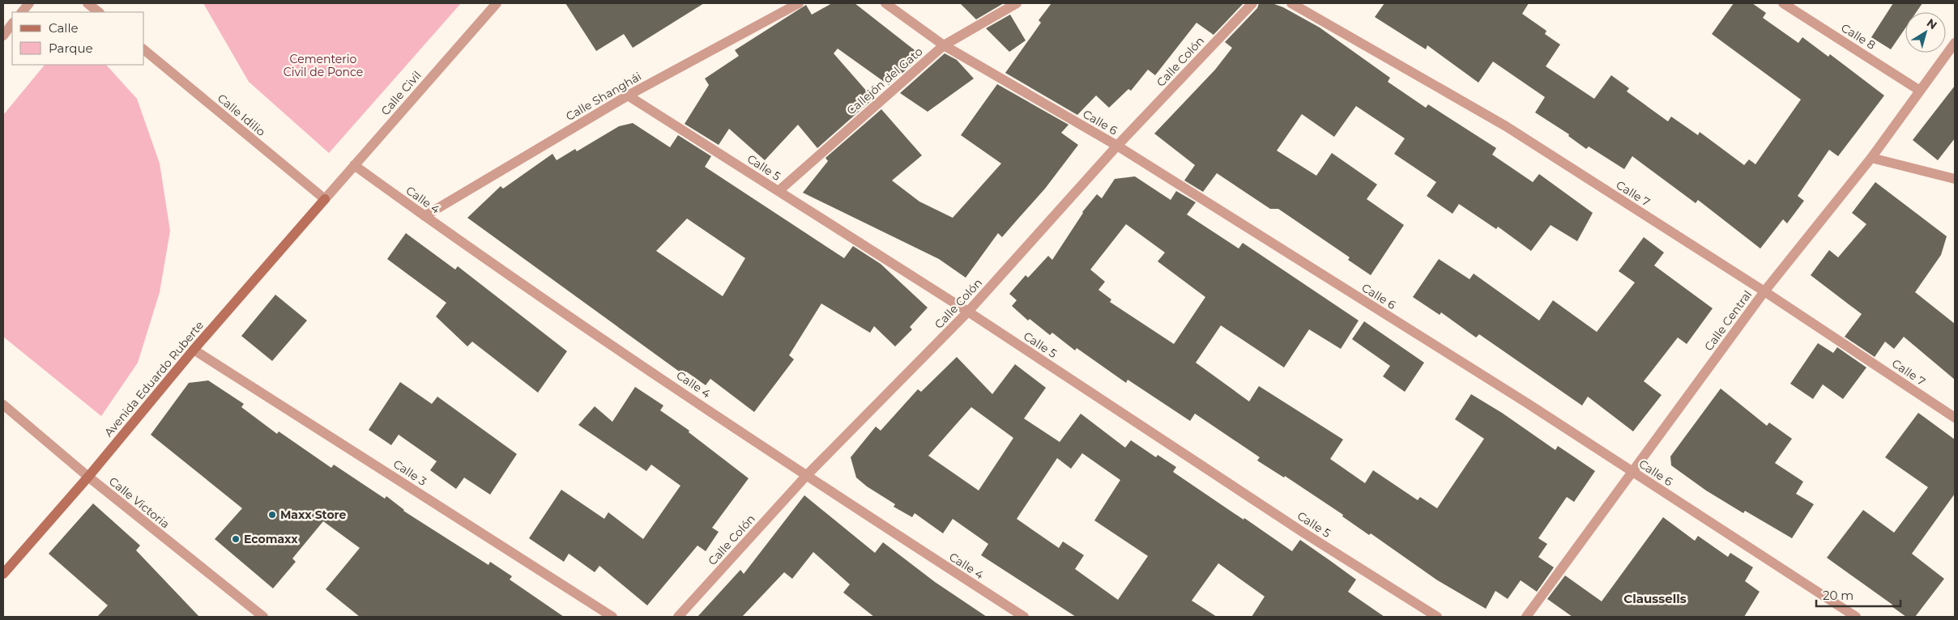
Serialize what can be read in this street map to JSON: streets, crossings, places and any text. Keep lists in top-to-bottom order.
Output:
{
  "streets": {
    "street": [
      "Calle 8",
      "Calle Colón",
      "Callejón del Gato",
      "Calle Civil",
      "Calle Shanghái",
      "Calle Idilio",
      "Calle 6",
      "Calle 5",
      "Calle 7",
      "Calle 4",
      "Calle Central",
      "Avenida Eduardo Ruberte",
      "Calle 3",
      "Calle Victoria"
    ]
  },
  "crossings": [
    ["Calle 8", "Calle Central"],
    ["Calle Colón", "Calle 6"],
    ["Calle Colón", "Calle 5"],
    ["Calle Colón", "Calle 4"],
    ["Callejón del Gato", "Calle 6"],
    ["Callejón del Gato", "Calle 5"],
    ["Calle Civil", "Calle Idilio"],
    ["Calle Civil", "Calle 4"],
    ["Calle Civil", "Avenida Eduardo Ruberte"],
    ["Calle Shanghái", "Calle 5"],
    ["Calle Shanghái", "Calle 4"],
    ["Calle Idilio", "Avenida Eduardo Ruberte"],
    ["Calle 6", "Calle Central"],
    ["Calle 7", "Calle Central"],
    ["Avenida Eduardo Ruberte", "Calle 3"],
    ["Avenida Eduardo Ruberte", "Calle Victoria"]
  ],
  "districts": ["Claussells"],
  "parks": ["Cementerio Civil de Ponce"],
  "places": ["Maxx Store", "Ecomaxx"],
  "legend": ["Calle", "Parque"],
  "scale_bar": "20 m",
  "north": "top right"
}
